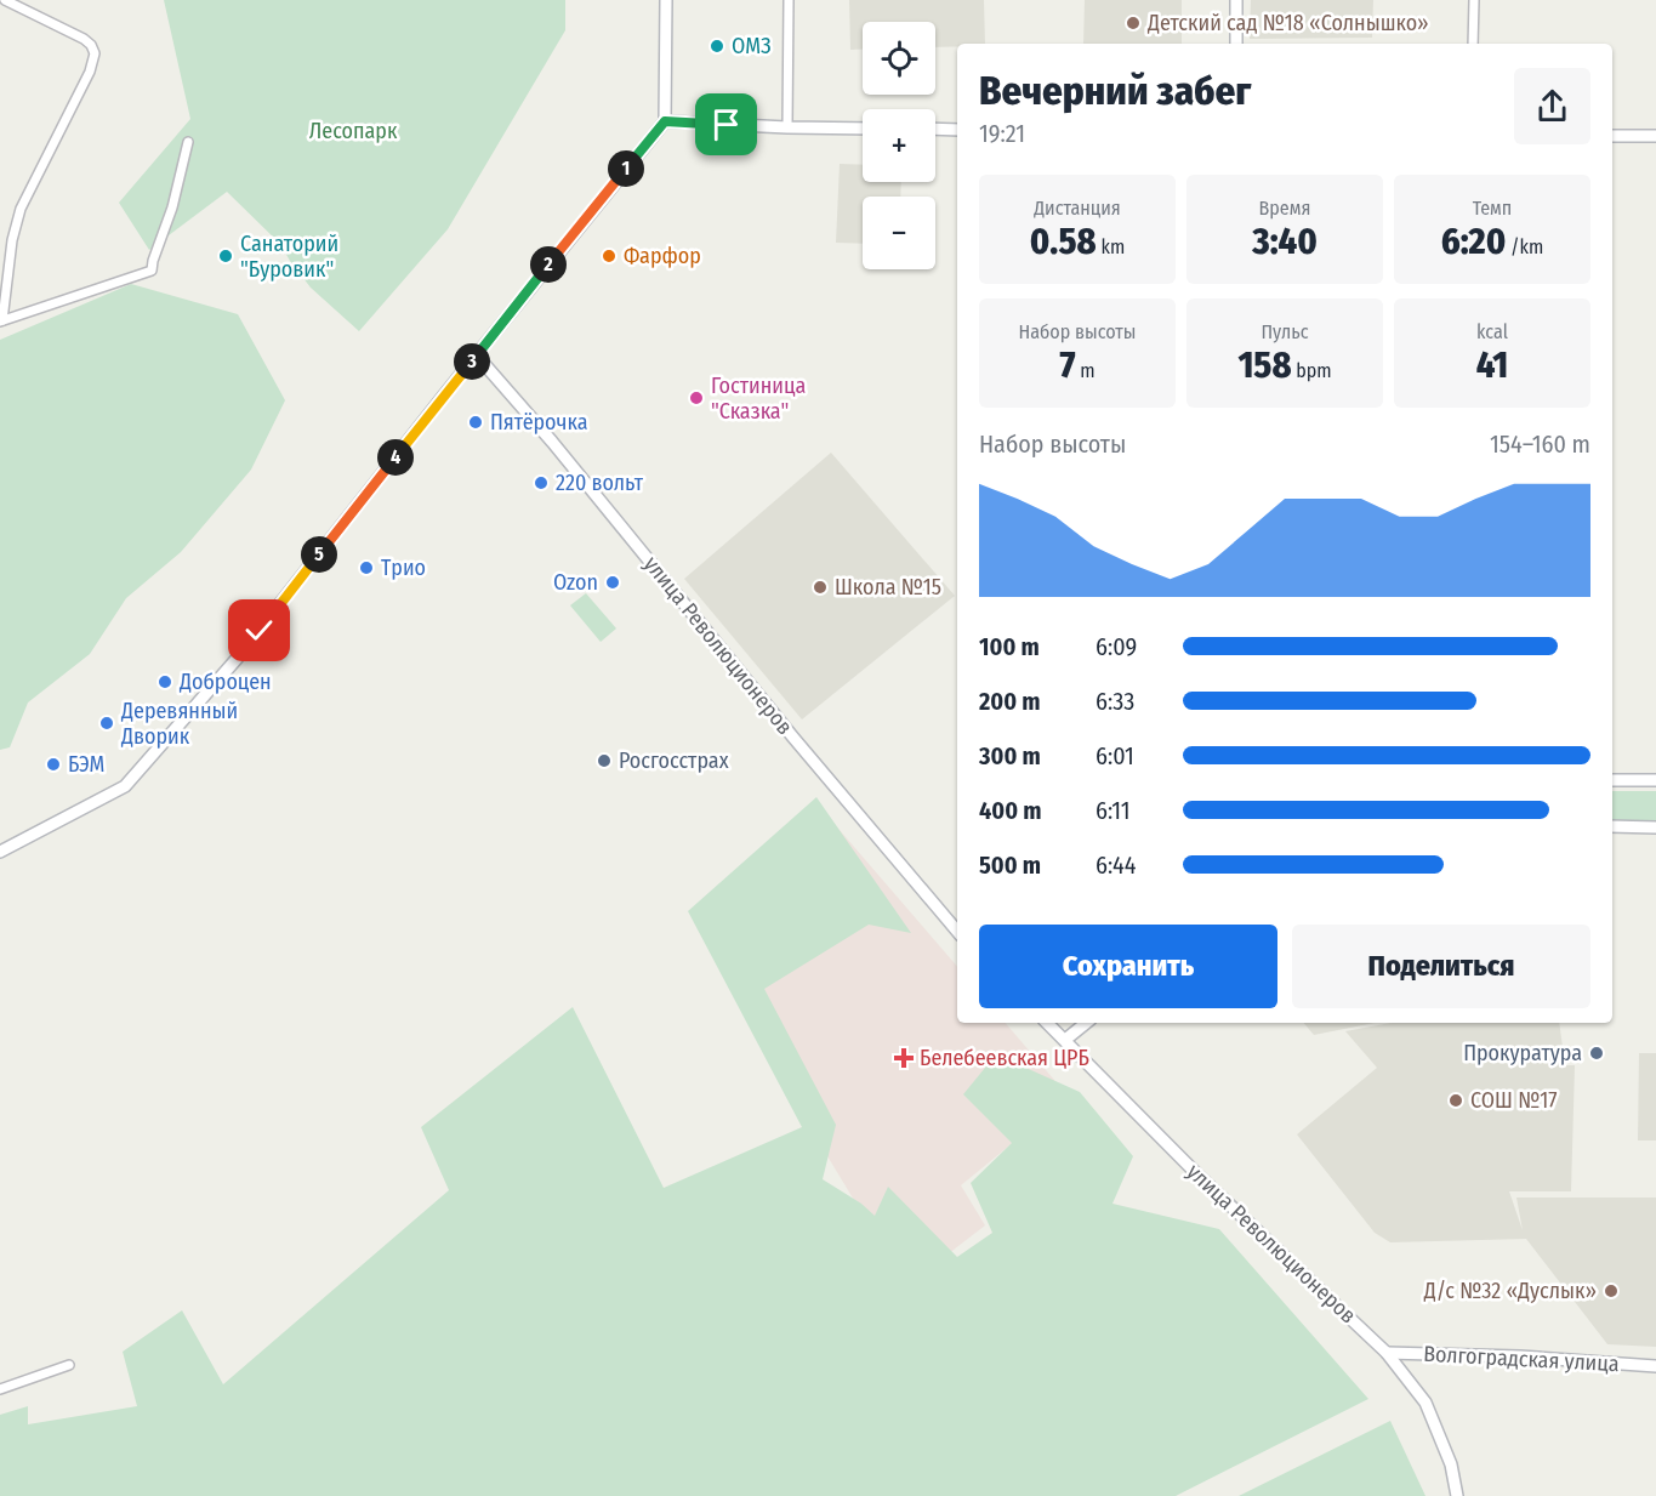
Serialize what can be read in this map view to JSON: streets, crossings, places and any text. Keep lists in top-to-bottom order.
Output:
{
  "streets": {
    "main road": ["улица Революционеров", "Волгоградская улица"]
  },
  "crossings": [
    ["улица Революционеров", "Волгоградская улица"]
  ],
  "parks": ["Лесопарк"],
  "places": {
    "other": [
      "Детский сад №18 «Солнышко»",
      "ОМЗ",
      "Санаторий \"Буровик\"",
      "Фарфор",
      "Гостиница \"Сказка\"",
      "Пятёрочка",
      "220 вольт",
      "Трио",
      "Ozon",
      "Школа №15",
      "Доброцен",
      "Деревянный Дворик",
      "Росгосстрах",
      "БЭМ",
      "Прокуратура",
      "СОШ №17",
      "Д/с №32 «Дуслык»"
    ],
    "health": ["Белебеевская ЦРБ"]
  },
  "page": {
    "map_buttons": ["+", "−"],
    "heading": ["Вечерний забег", "19:21"],
    "pins": [
      "1",
      "2",
      "3",
      "4",
      "5"
    ],
    "stats": [
      ["Дистанция", "0.58 km"],
      ["Время", "3:40"],
      ["Темп", "6:20 /km"],
      ["Набор высоты", "7 m"],
      ["Пульс", "158 bpm"],
      ["kcal", "41"]
    ],
    "chart": ["Набор высоты", "154–160 m"],
    "list": [
      {
        "name": "100 m",
        "note": "6:09"
      },
      {
        "name": "200 m",
        "note": "6:33"
      },
      {
        "name": "300 m",
        "note": "6:01"
      },
      {
        "name": "400 m",
        "note": "6:11"
      },
      {
        "name": "500 m",
        "note": "6:44"
      }
    ],
    "buttons": ["Сохранить", "Поделиться"]
  }
}
